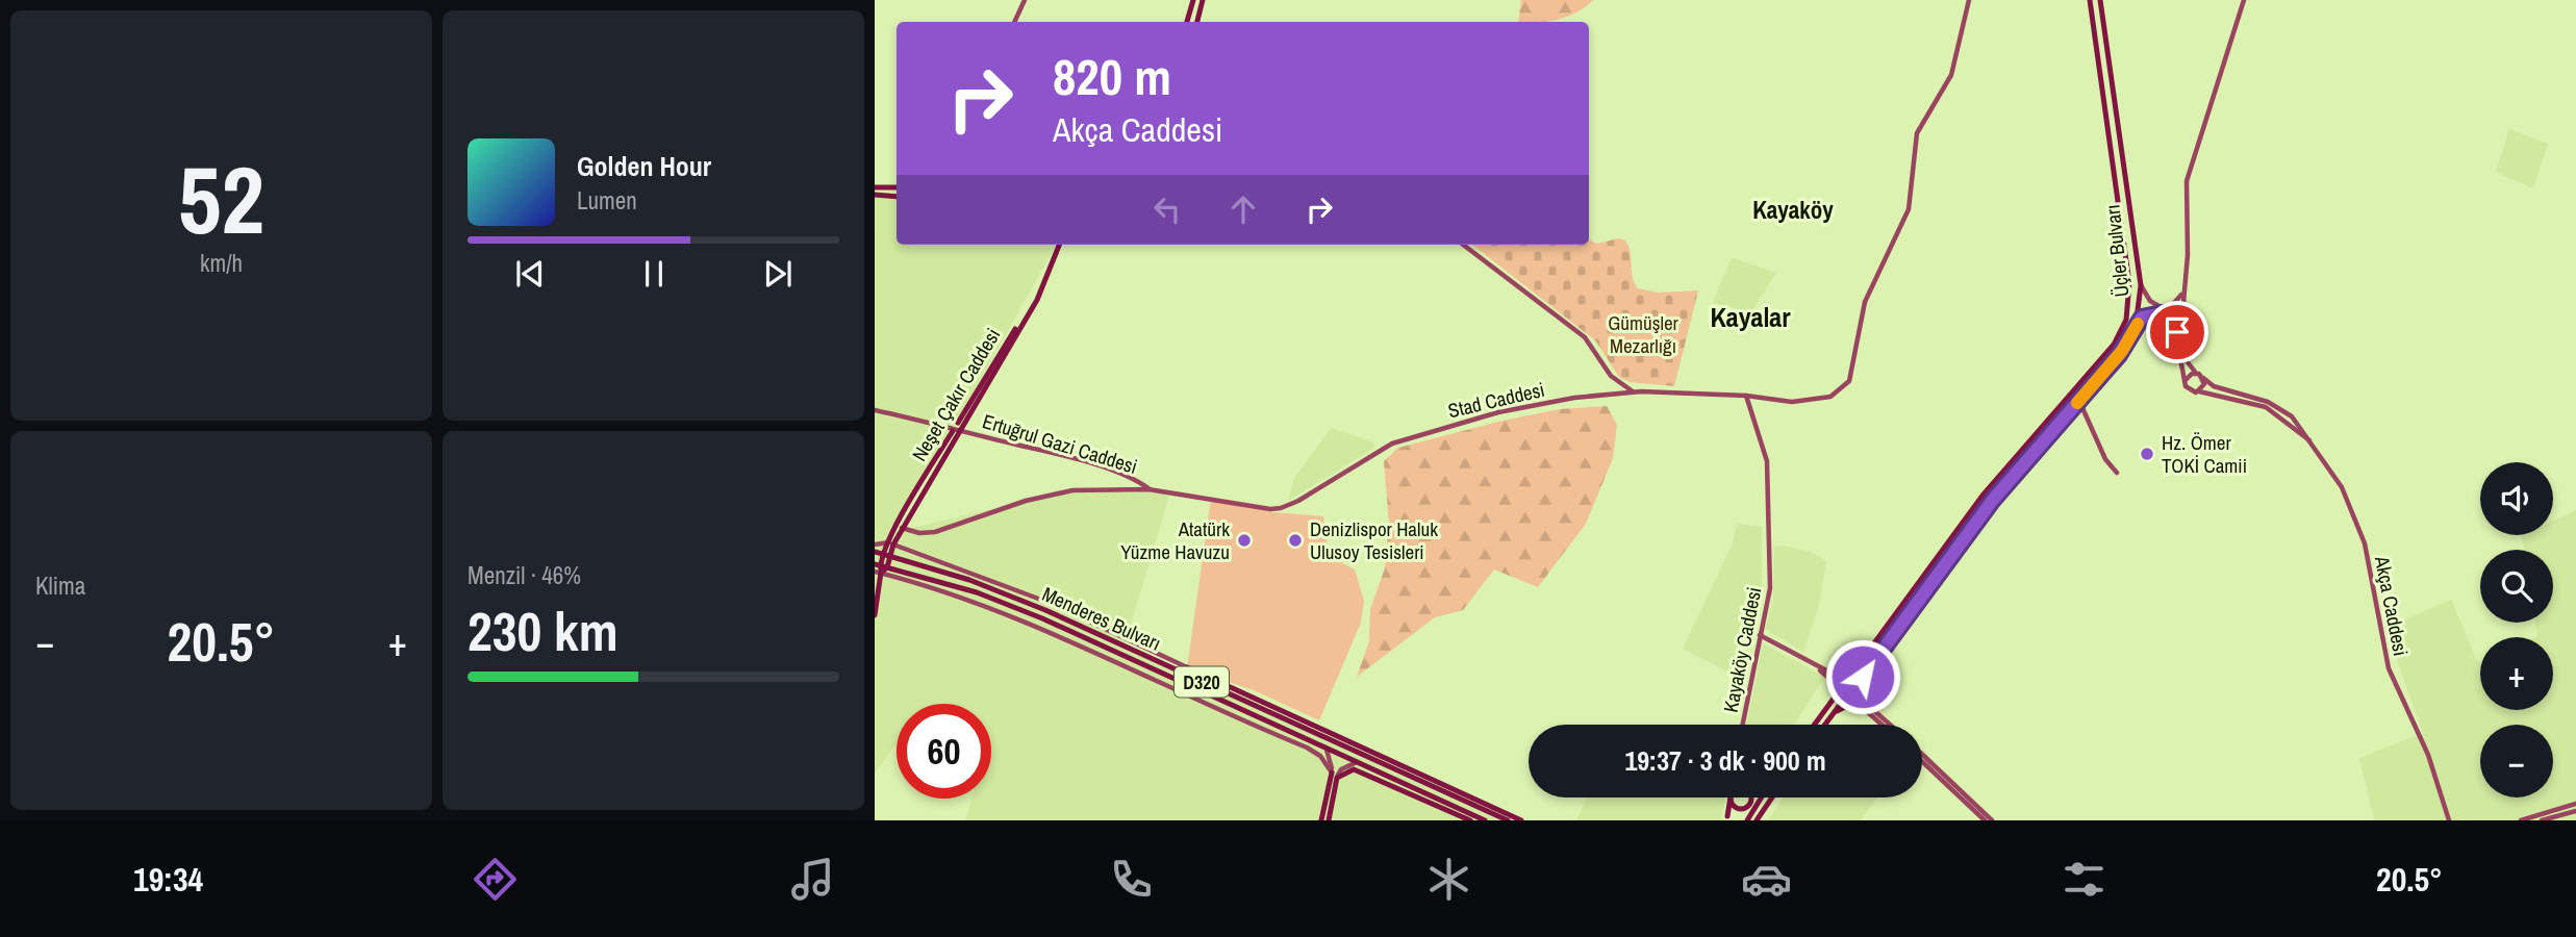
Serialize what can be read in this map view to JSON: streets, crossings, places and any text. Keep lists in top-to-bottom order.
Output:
{
  "streets": {
    "main road": [
      "Üçler Bulvarı",
      "Neşet Çakır Caddesi",
      "Menderes Bulvarı",
      "D320"
    ],
    "street": [
      "Stad Caddesi",
      "Ertuğrul Gazi Caddesi",
      "Akça Caddesi",
      "Kayaköy Caddesi"
    ]
  },
  "crossings": [
    ["Neşet Çakır Caddesi", "Stad Caddesi"],
    ["Neşet Çakır Caddesi", "Ertuğrul Gazi Caddesi"],
    ["Neşet Çakır Caddesi", "Menderes Bulvarı"],
    ["Stad Caddesi", "Ertuğrul Gazi Caddesi"],
    ["Stad Caddesi", "Kayaköy Caddesi"]
  ],
  "districts": ["Kayaköy", "Kayalar"],
  "parks": ["Gümüşler Mezarlığı"],
  "places": ["Hz. Ömer TOKİ Camii", "Atatürk Yüzme Havuzu", "Denizlispor Haluk Ulusoy Tesisleri"],
  "page": {
    "tile": [
      ["52", "km/h"],
      "Klima",
      ["Menzil · 46%", "230 km"]
    ],
    "turn": ["820 m", "Akça Caddesi"],
    "song": ["Golden Hour", "Lumen"],
    "map_buttons": ["+", "−"],
    "heat": ["−", "20.5°", "+"],
    "limit": "60",
    "trip": "19:37 · 3 dk · 900 m",
    "tabs": ["19:34", "20.5°"]
  }
}
